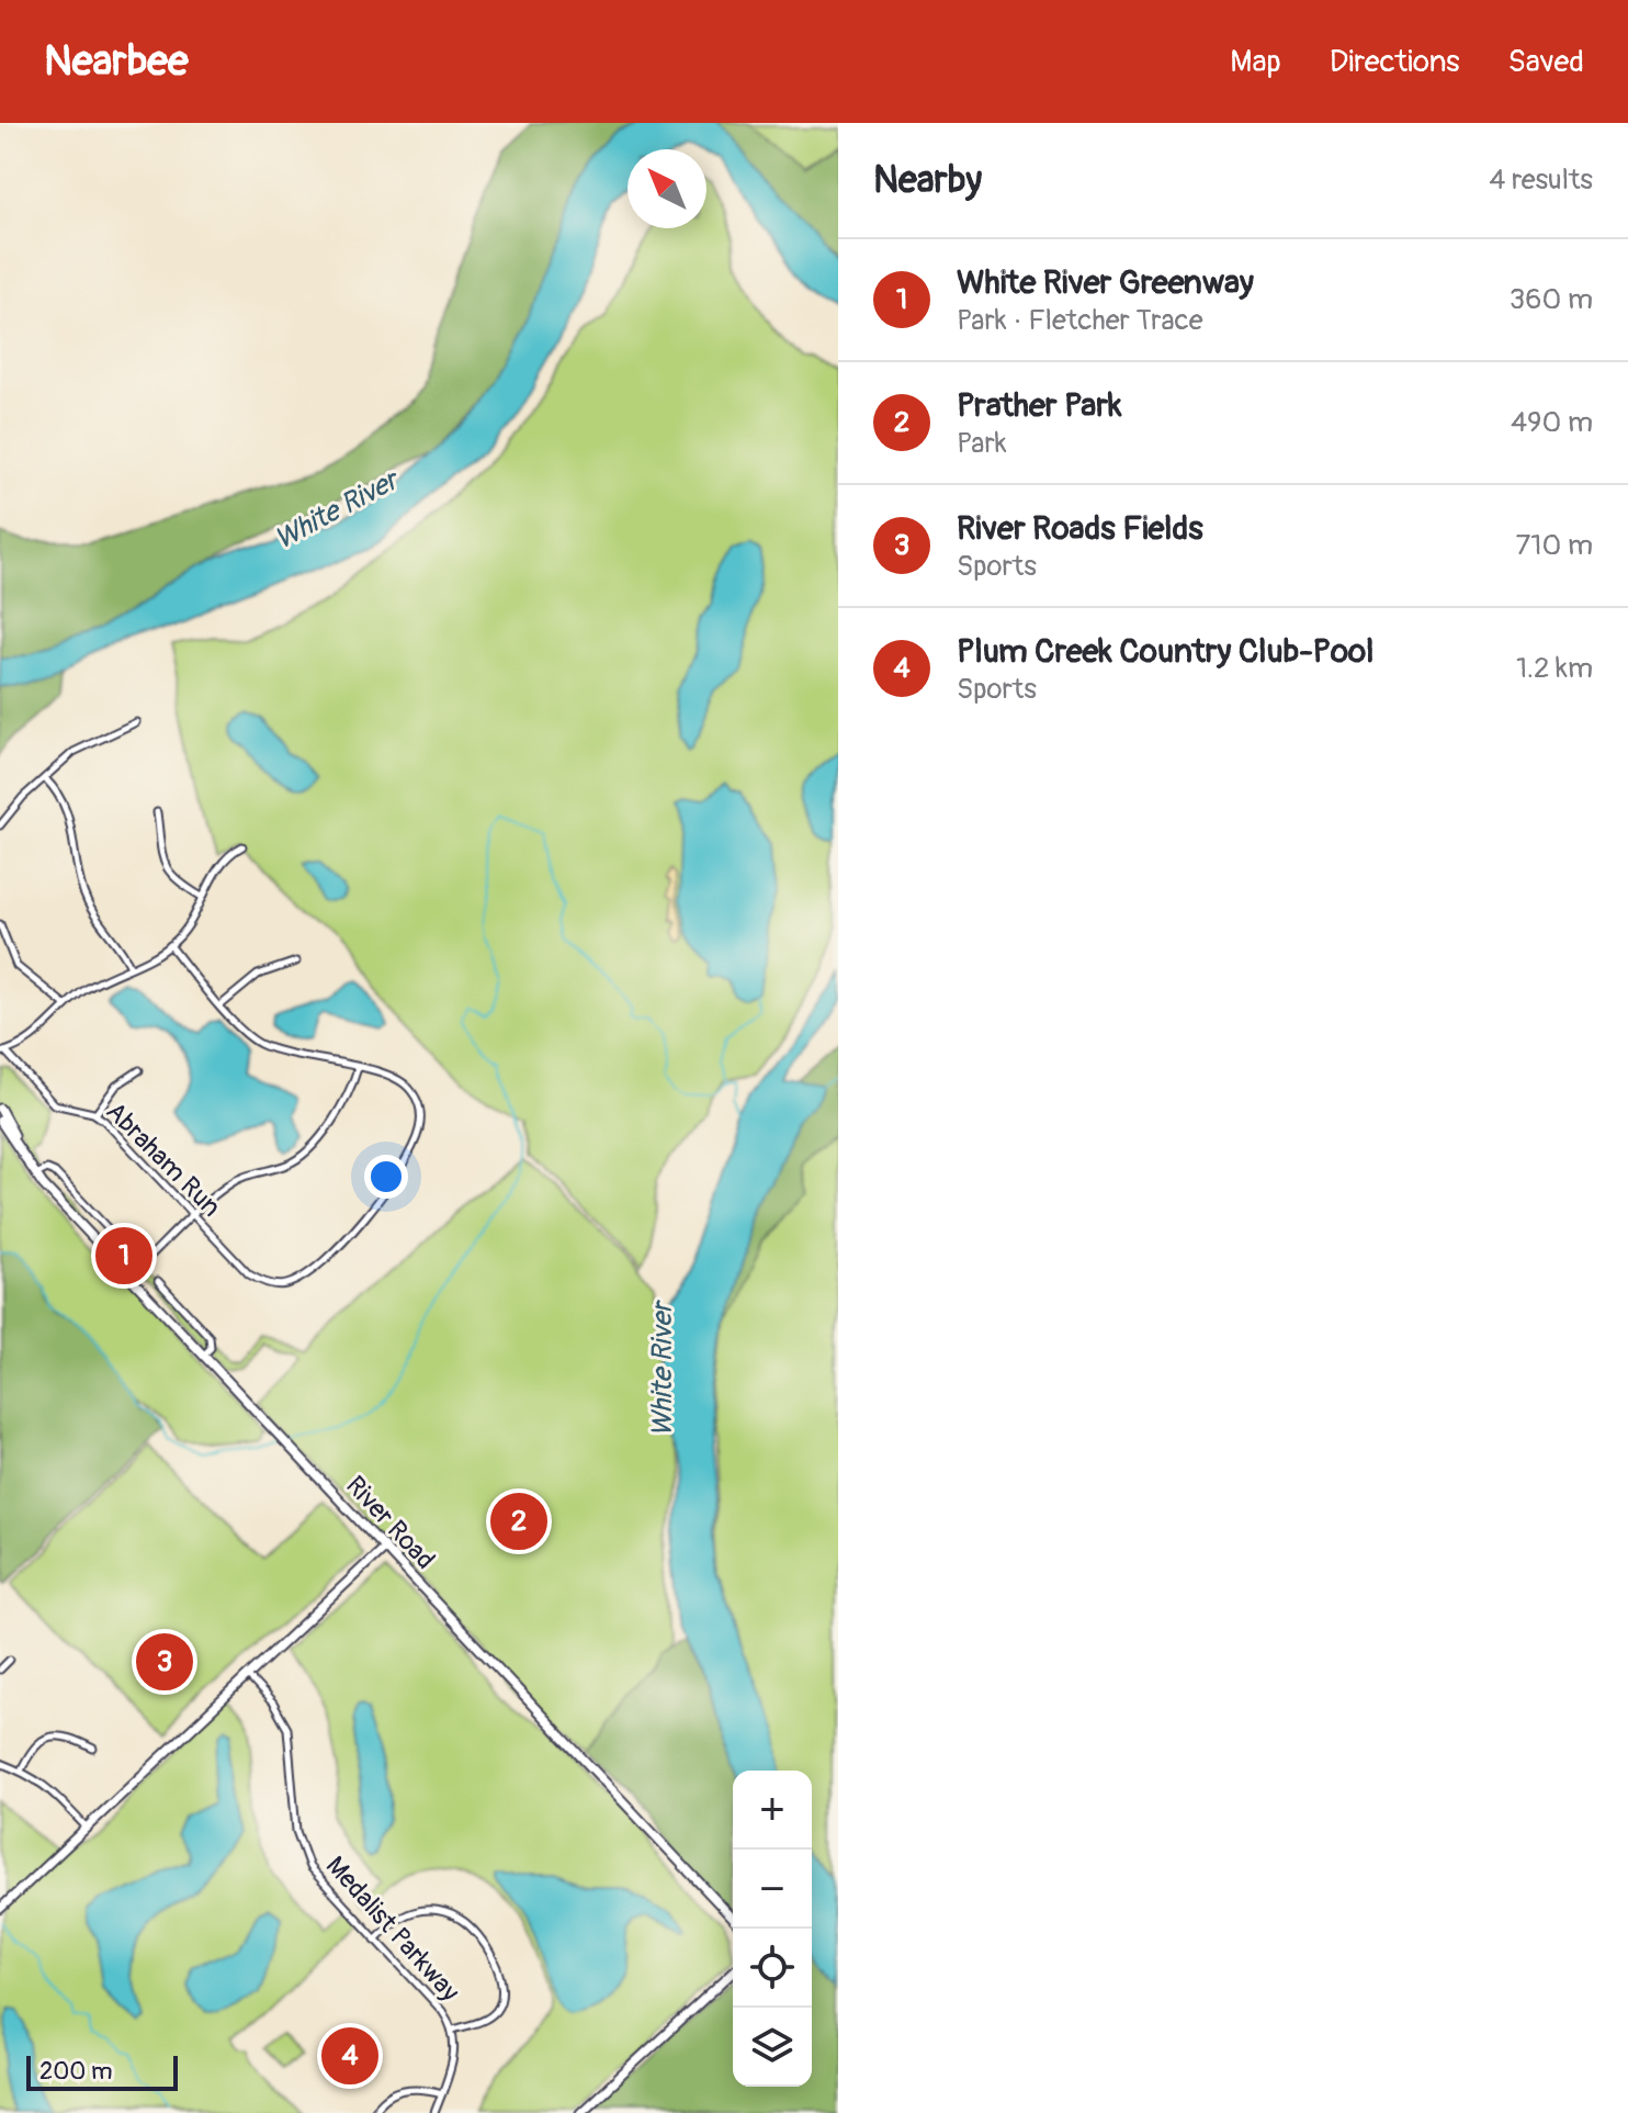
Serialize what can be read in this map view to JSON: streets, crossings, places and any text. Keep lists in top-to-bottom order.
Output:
{
  "streets": {
    "street": ["Abraham Run", "River Road", "Medalist Parkway"]
  },
  "water": ["White River"],
  "scale_bar": "200 m",
  "north": "top left",
  "page": {
    "header": "Nearbee",
    "nav": ["Map", "Directions", "Saved"],
    "heading": ["Nearby", "4 results"],
    "list": [
      {
        "mark": "1",
        "name": "White River Greenway",
        "note": "Park · Fletcher Trace",
        "value": "360 m"
      },
      {
        "mark": "2",
        "name": "Prather Park",
        "note": "Park",
        "value": "490 m"
      },
      {
        "mark": "3",
        "name": "River Roads Fields",
        "note": "Sports",
        "value": "710 m"
      },
      {
        "mark": "4",
        "name": "Plum Creek Country Club-Pool",
        "note": "Sports",
        "value": "1.2 km"
      }
    ],
    "pins": [
      "1",
      "2",
      "3",
      "4"
    ],
    "map_buttons": ["+", "−"],
    "scale": "200 m"
  }
}
